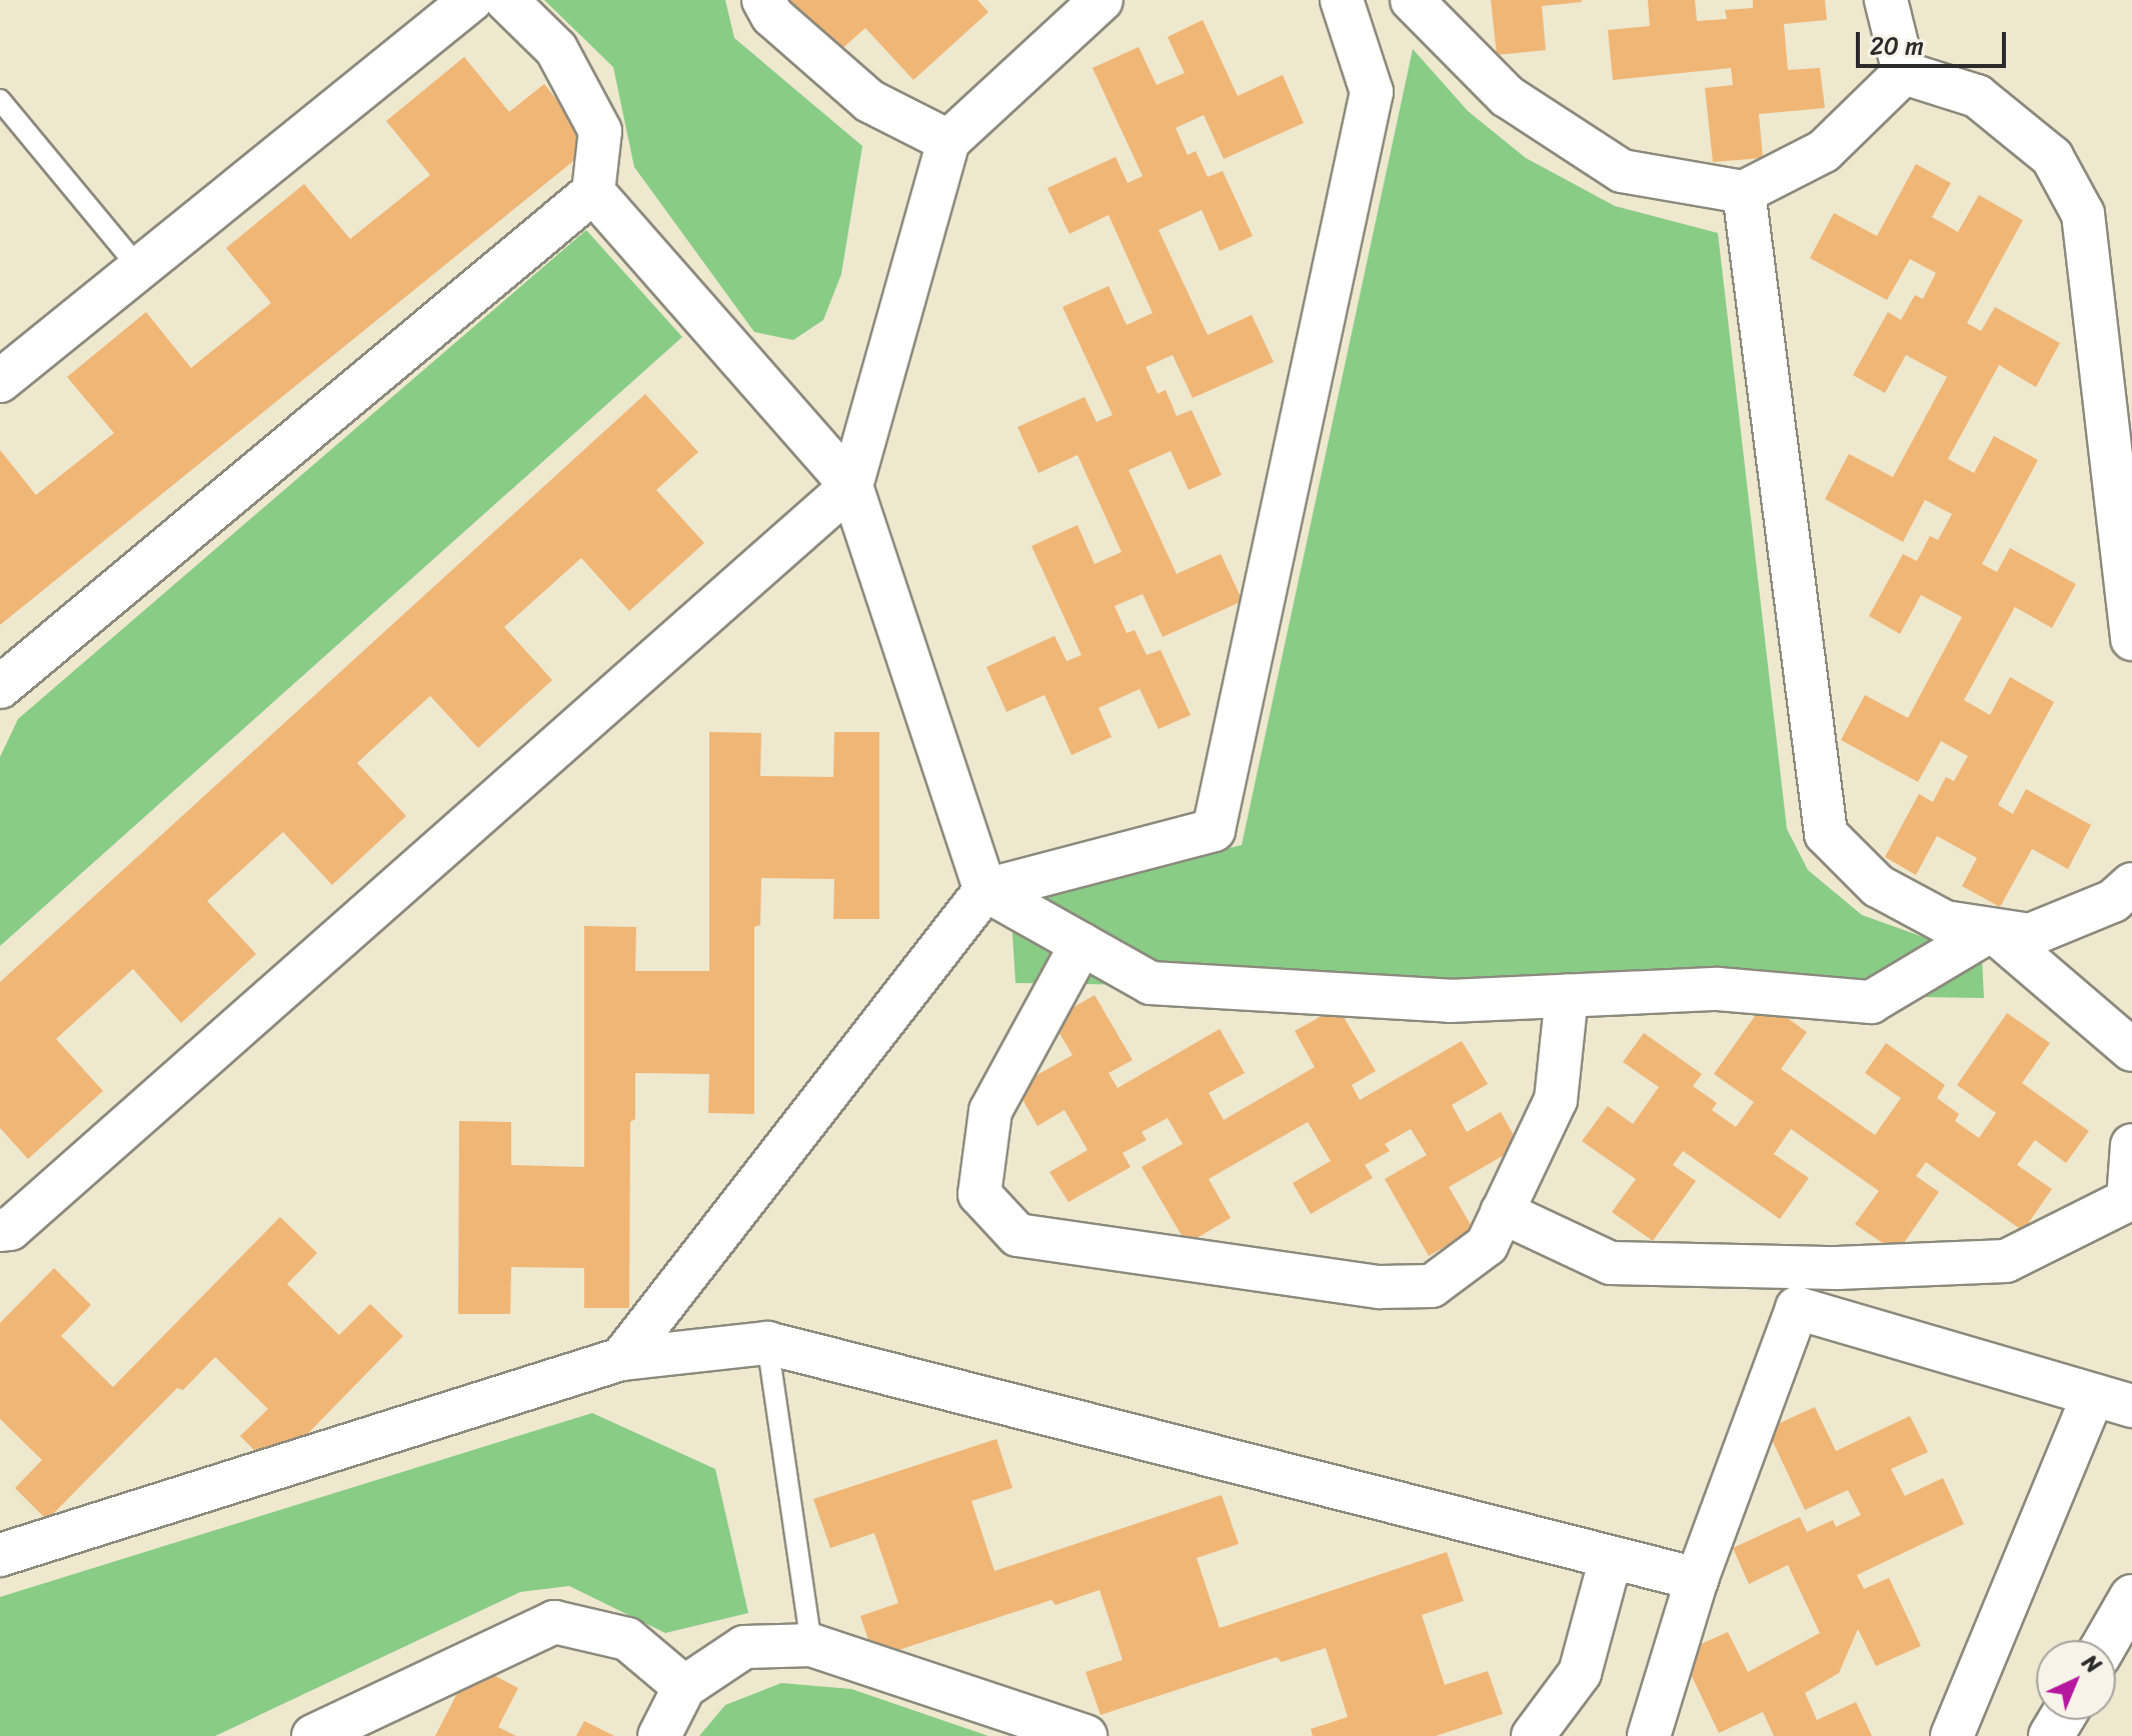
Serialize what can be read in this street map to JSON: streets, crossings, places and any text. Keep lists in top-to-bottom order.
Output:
{
  "scale_bar": "20 m",
  "north": "top right"
}
